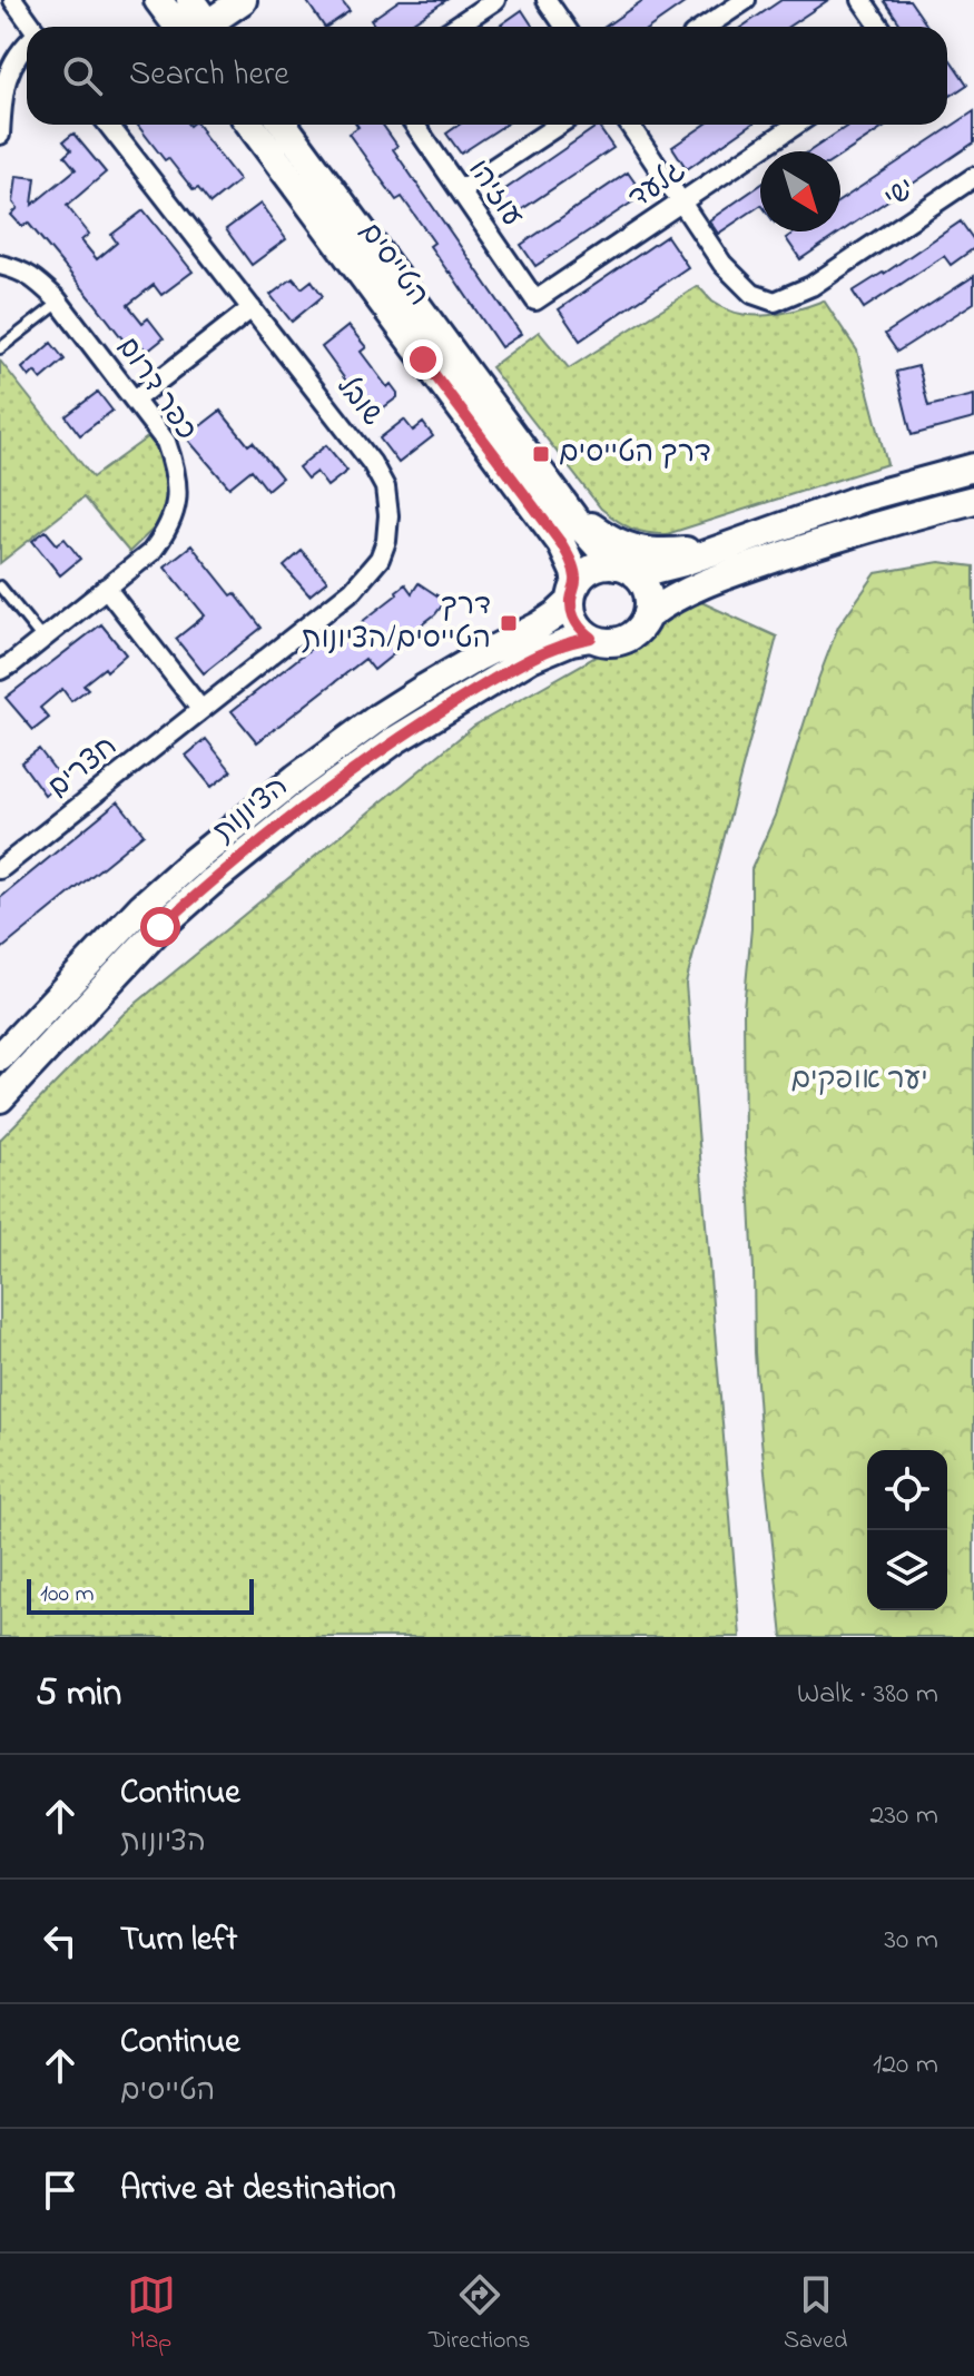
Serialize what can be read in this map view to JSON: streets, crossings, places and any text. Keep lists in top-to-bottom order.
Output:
{
  "streets": {
    "main road": ["הטייסים", "הציונות"],
    "street": [
      "גלעד",
      "עוזיהו",
      "ישי",
      "כפר דרום",
      "שובל",
      "חצרים"
    ]
  },
  "crossings": [
    ["גלעד", "עוזיהו"],
    ["גלעד", "ישי"],
    ["הטייסים", "הציונות"],
    ["שובל", "חצרים"]
  ],
  "parks": ["יער אופקים"],
  "places": {
    "transit": ["דרך הטייסים", "דרך הטייסים/הציונות"]
  },
  "scale_bar": "100 m",
  "north": "bottom right",
  "page": {
    "search": "Search here",
    "scale": "100 m",
    "heading": ["5 min", "Walk · 380 m"],
    "list": [
      ["Continue", "הציונות", "230 m"],
      ["Turn left", "30 m"],
      ["Continue", "הטייסים", "120 m"],
      "Arrive at destination"
    ],
    "nav": ["Map", "Directions", "Saved"]
  }
}
